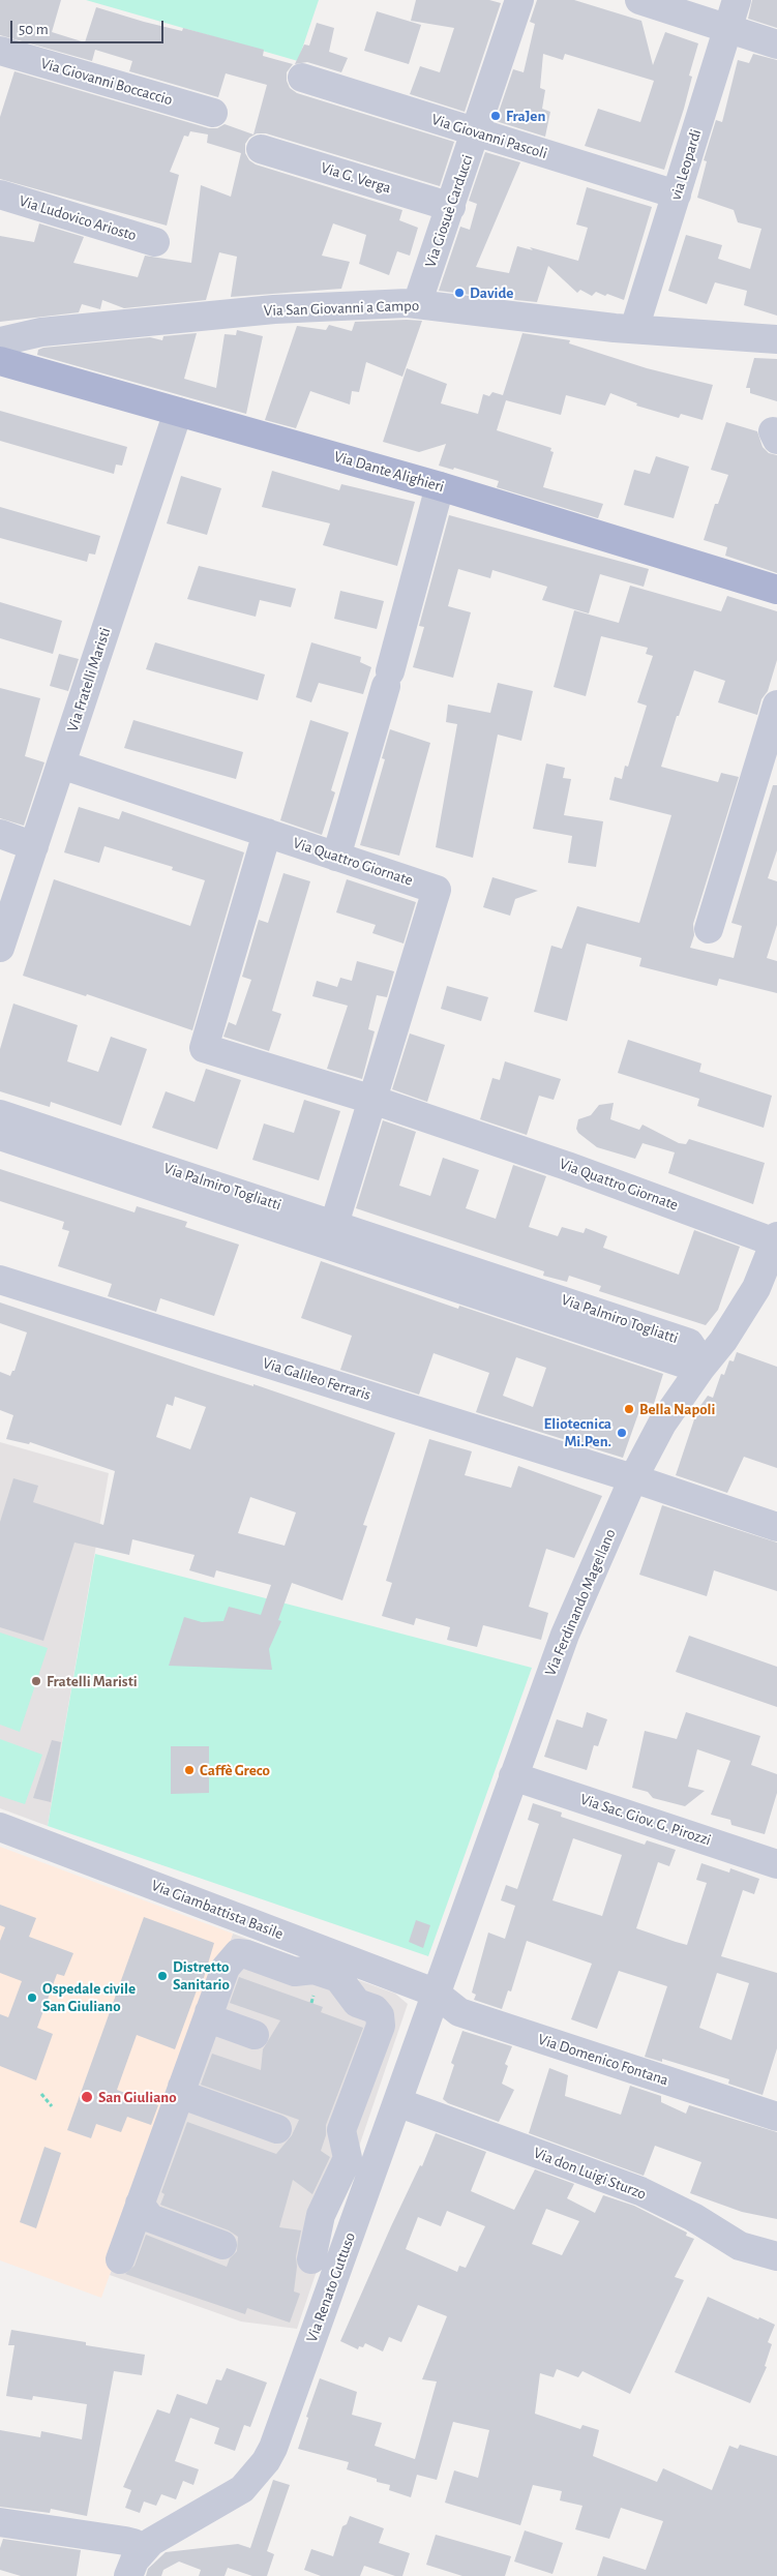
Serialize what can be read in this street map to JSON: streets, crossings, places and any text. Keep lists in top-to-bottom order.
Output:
{
  "streets": {
    "main road": ["Via Dante Alighieri"],
    "street": [
      "Via Giovanni Boccaccio",
      "Via Giovanni Pascoli",
      "via Leopardi",
      "Via G. Verga",
      "Via Giosuè Carducci",
      "Via Ludovico Ariosto",
      "Via San Giovanni a Campo",
      "Via Fratelli Maristi",
      "Via Quattro Giornate",
      "Via Palmiro Togliatti",
      "Via Galileo Ferraris",
      "Via Ferdinando Magellano",
      "Via Sac. Giov. G. Pirozzi",
      "Via Giambattista Basile",
      "Via Domenico Fontana",
      "Via don Luigi Sturzo",
      "Via Renato Guttuso"
    ]
  },
  "crossings": [
    ["Via Giovanni Pascoli", "via Leopardi"],
    ["Via Giovanni Pascoli", "Via Giosuè Carducci"],
    ["via Leopardi", "Via San Giovanni a Campo"],
    ["Via G. Verga", "Via Giosuè Carducci"],
    ["Via Giosuè Carducci", "Via San Giovanni a Campo"],
    ["Via Dante Alighieri", "Via Fratelli Maristi"],
    ["Via Fratelli Maristi", "Via Quattro Giornate"],
    ["Via Quattro Giornate", "Via Palmiro Togliatti"],
    ["Via Quattro Giornate", "Via Ferdinando Magellano"],
    ["Via Palmiro Togliatti", "Via Ferdinando Magellano"],
    ["Via Galileo Ferraris", "Via Ferdinando Magellano"],
    ["Via Ferdinando Magellano", "Via Sac. Giov. G. Pirozzi"],
    ["Via Ferdinando Magellano", "Via Giambattista Basile"],
    ["Via Ferdinando Magellano", "Via Domenico Fontana"],
    ["Via Ferdinando Magellano", "Via Renato Guttuso"],
    ["Via Giambattista Basile", "Via Domenico Fontana"],
    ["Via Giambattista Basile", "Via Renato Guttuso"],
    ["Via Domenico Fontana", "Via Renato Guttuso"],
    ["Via don Luigi Sturzo", "Via Renato Guttuso"]
  ],
  "places": [
    "FraJen",
    "Davide",
    "Bella Napoli",
    "Eliotecnica Mi.Pen.",
    "Fratelli Maristi",
    "Caffè Greco",
    "Distretto Sanitario",
    "Ospedale civile San Giuliano",
    "San Giuliano"
  ],
  "scale_bar": "50 m"
}
